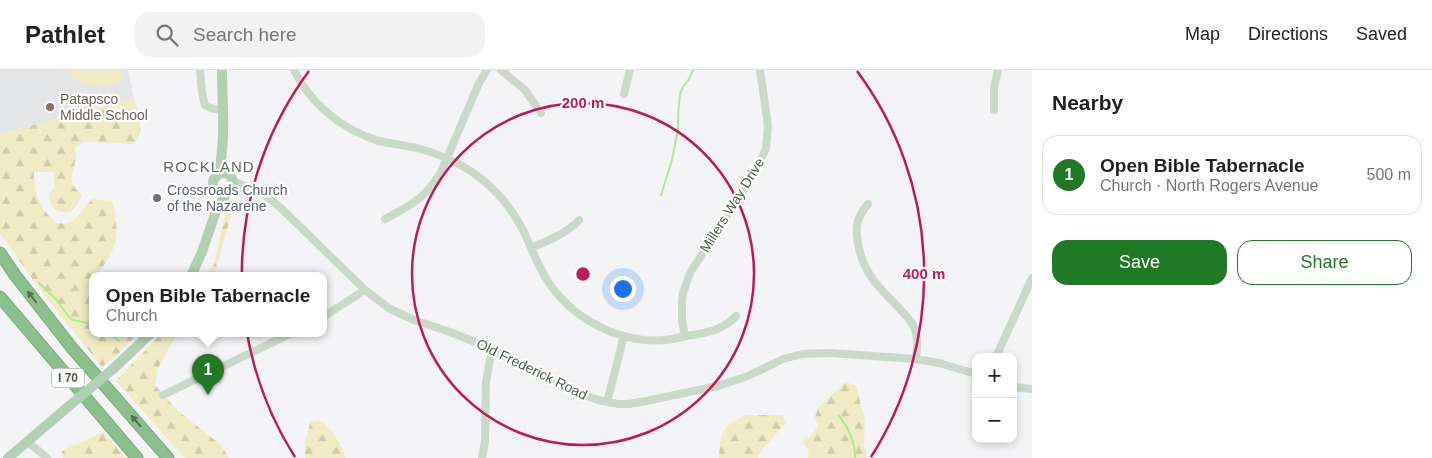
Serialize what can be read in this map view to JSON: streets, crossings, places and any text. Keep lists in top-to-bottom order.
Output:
{
  "streets": {
    "highway": ["I 70"],
    "street": ["Millers Way Drive", "Old Frederick Road"]
  },
  "districts": ["ROCKLAND"],
  "places": ["Patapsco Middle School", "Crossroads Church of the Nazarene"],
  "page": {
    "header": "Pathlet",
    "search": "Search here",
    "nav": ["Map", "Directions", "Saved"],
    "heading": "Nearby",
    "list": [
      {
        "mark": "1",
        "name": "Open Bible Tabernacle",
        "note": "Church · North Rogers Avenue",
        "value": "500 m"
      }
    ],
    "buttons": ["Save", "Share"],
    "popup": ["Open Bible Tabernacle", "Church"],
    "map_buttons": ["+", "−"],
    "pins": "1"
  },
  "rings": ["200 m", "400 m"]
}
